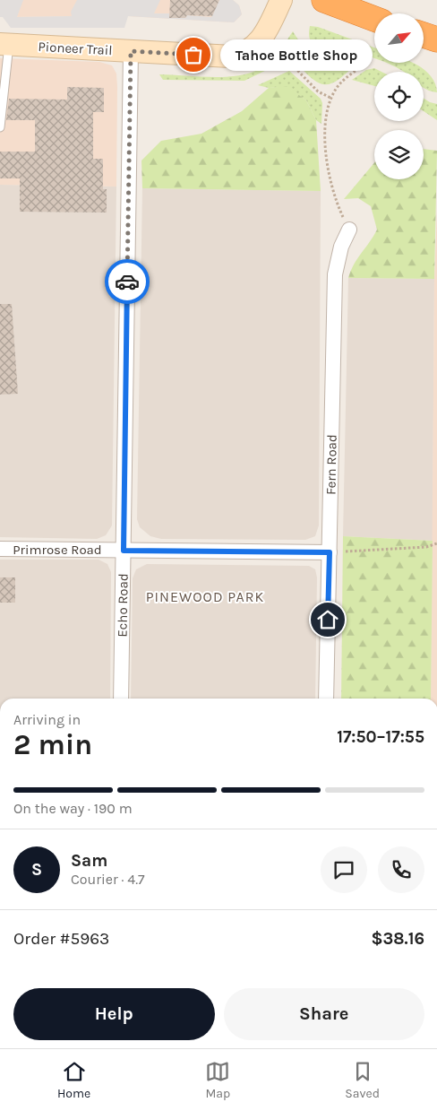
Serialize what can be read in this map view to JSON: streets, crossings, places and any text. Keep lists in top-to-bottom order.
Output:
{
  "streets": {
    "main road": ["Pioneer Trail"],
    "street": ["Fern Road", "Primrose Road", "Echo Road"]
  },
  "crossings": [
    ["Pioneer Trail", "Echo Road"],
    ["Fern Road", "Primrose Road"],
    ["Primrose Road", "Echo Road"]
  ],
  "districts": ["PINEWOOD PARK"],
  "places": ["Tahoe Bottle Shop"],
  "north": "top right",
  "page": {
    "bubble": "Tahoe Bottle Shop",
    "heading": ["2 min", "Arriving in", "17:50–17:55"],
    "panel": [
      "Sam",
      "Courier · 4.7",
      "Order #5963",
      "$38.16"
    ],
    "bar": "On the way · 190 m",
    "round": "S",
    "buttons": ["Help", "Share"],
    "tabs": ["Home", "Map", "Saved"]
  }
}
